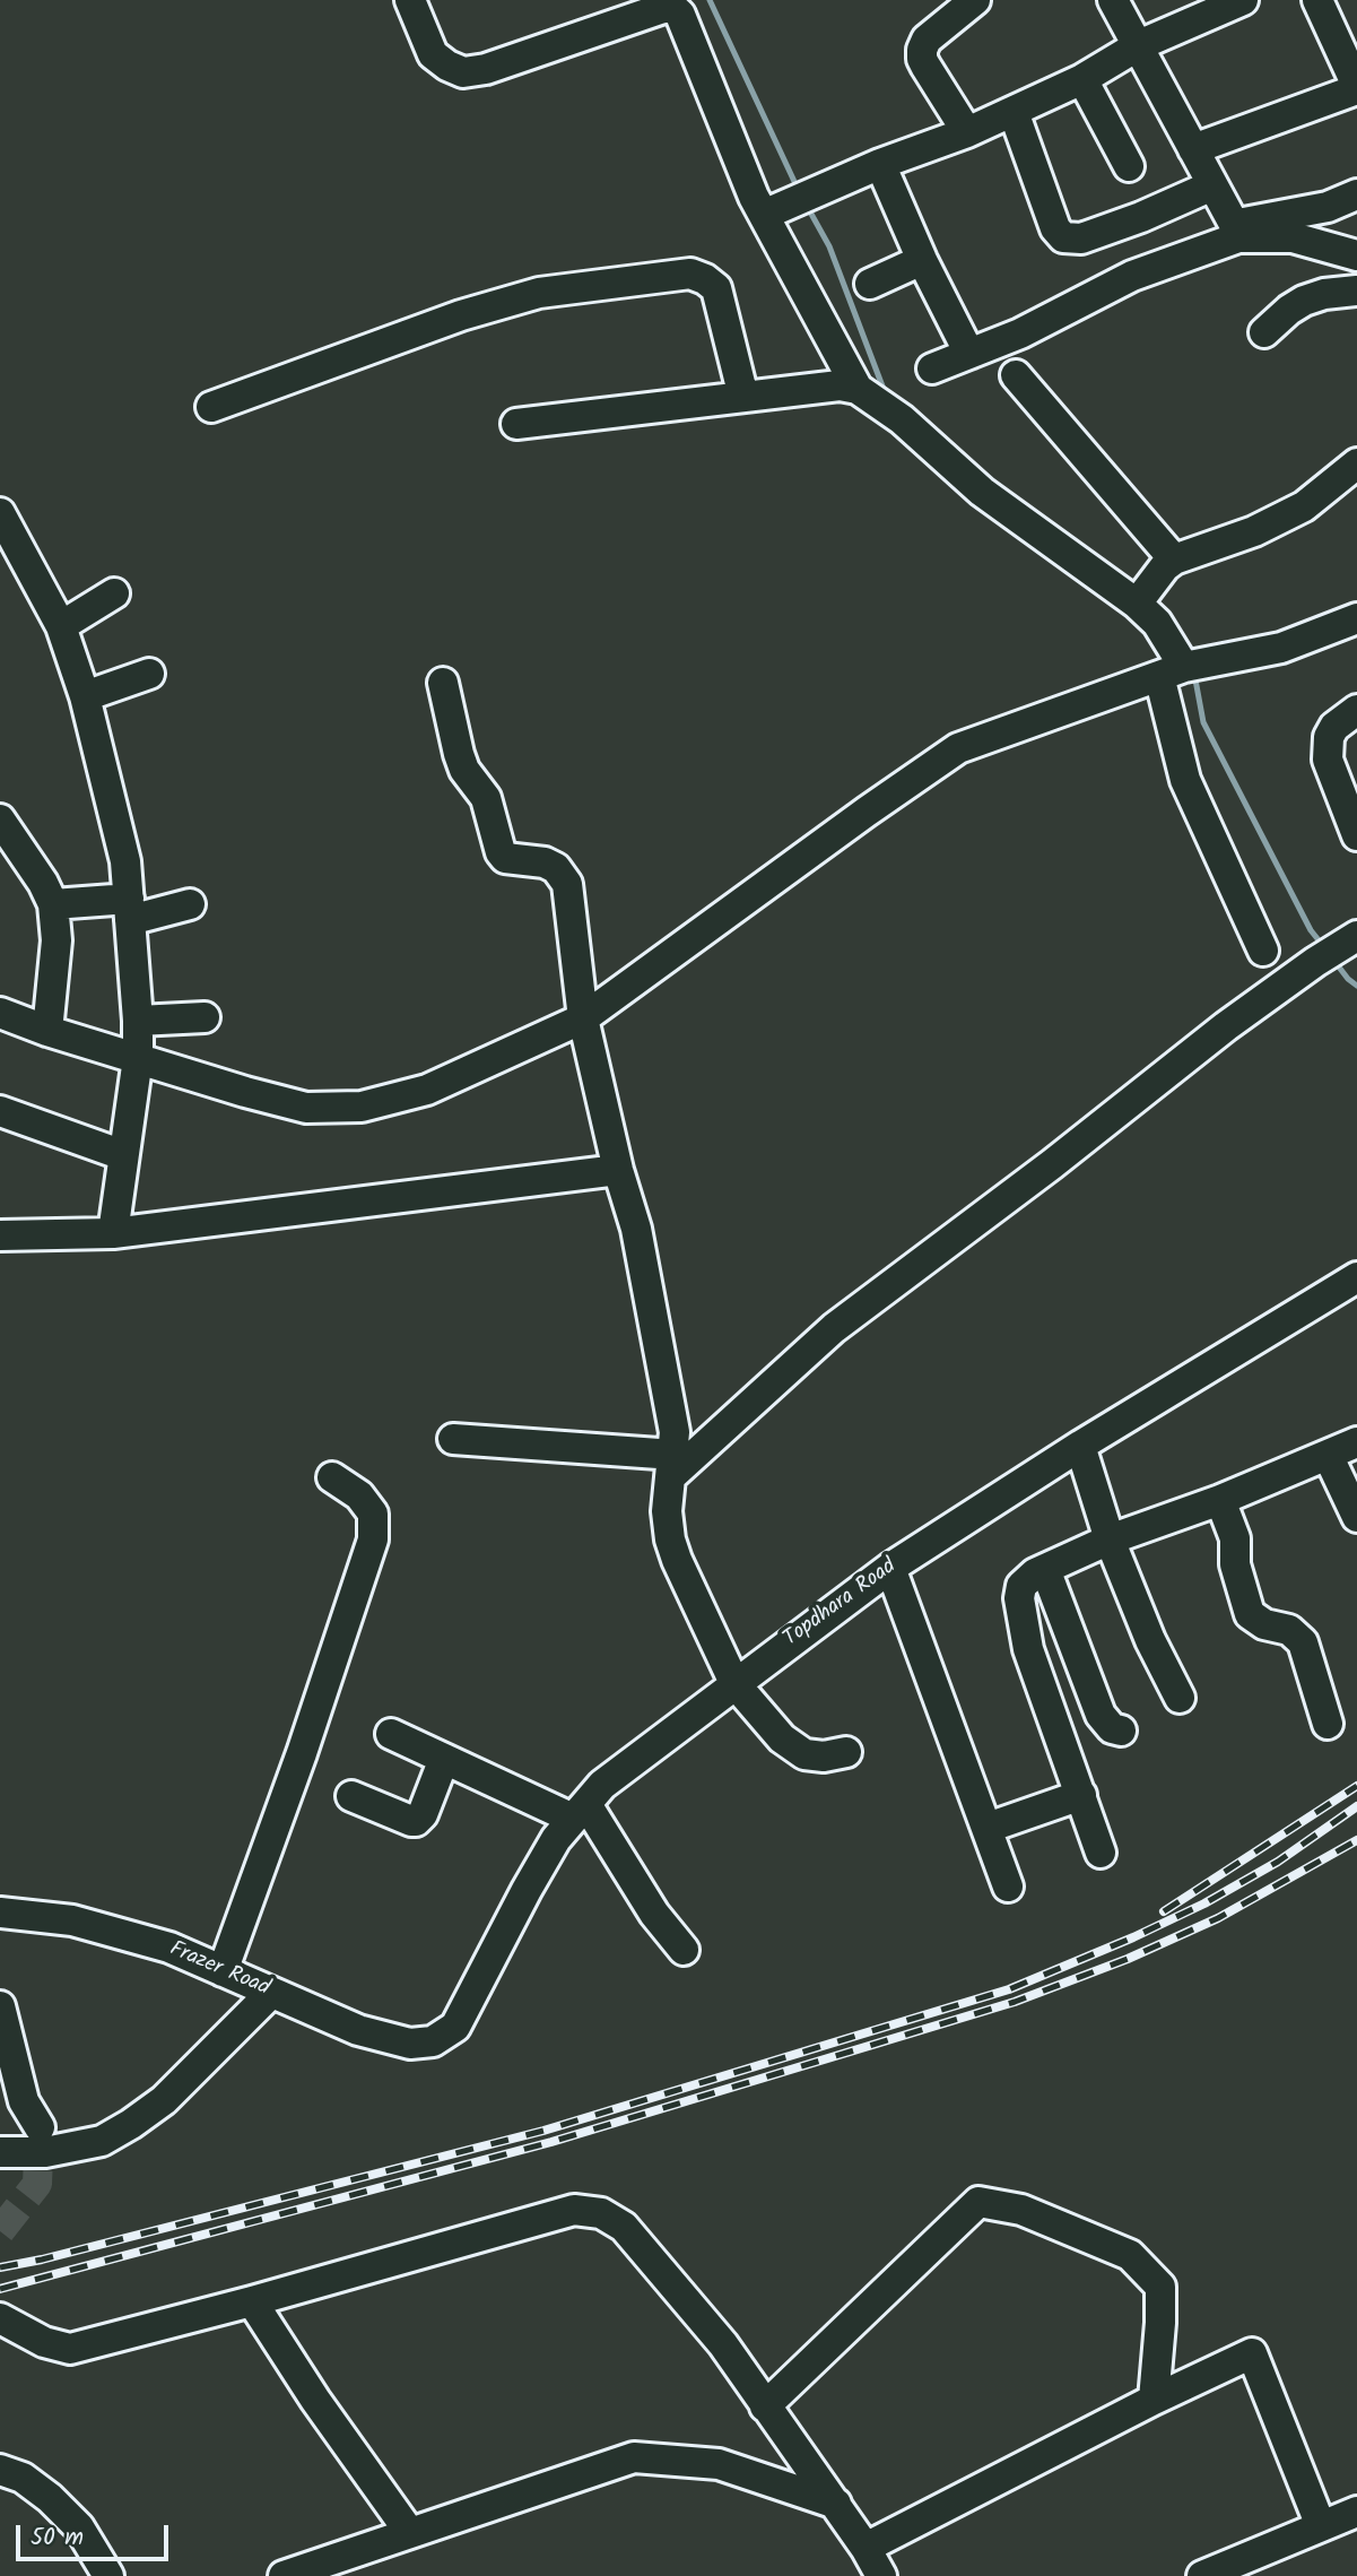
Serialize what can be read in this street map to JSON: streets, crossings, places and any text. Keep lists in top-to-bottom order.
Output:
{
  "streets": {
    "street": ["Topdhara Road", "Frazer Road"]
  },
  "crossings": [
    ["Topdhara Road", "Frazer Road"]
  ],
  "scale_bar": "50 m"
}
